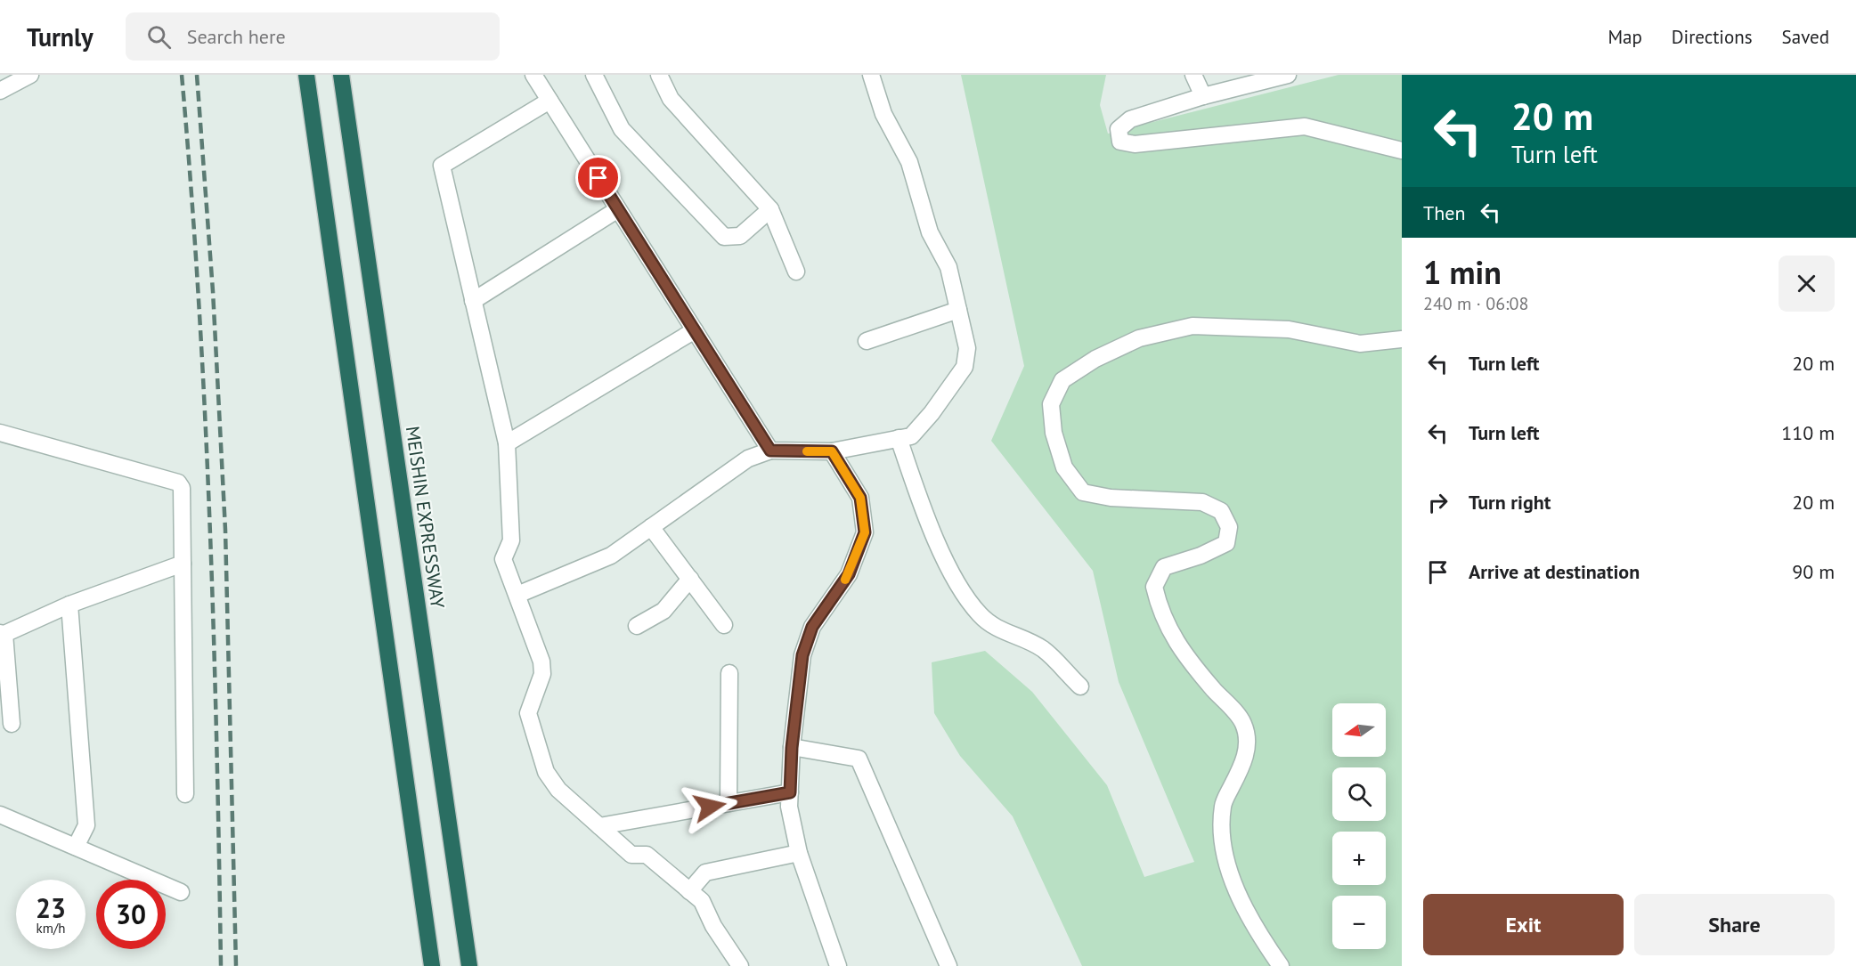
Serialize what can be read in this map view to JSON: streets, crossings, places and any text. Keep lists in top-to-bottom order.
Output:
{
  "streets": {
    "highway": ["MEISHIN EXPRESSWAY"]
  },
  "north": "left",
  "page": {
    "header": "Turnly",
    "search": "Search here",
    "nav": ["Map", "Directions", "Saved"],
    "turn": ["20 m", "Turn left"],
    "then": "Then",
    "heading": ["1 min", "240 m · 06:08"],
    "list": [
      {
        "name": "Turn left",
        "value": "20 m"
      },
      {
        "name": "Turn left",
        "value": "110 m"
      },
      {
        "name": "Turn right",
        "value": "20 m"
      },
      {
        "name": "Arrive at destination",
        "value": "90 m"
      }
    ],
    "map_buttons": ["+", "−"],
    "speed": "23 km/h",
    "limit": "30",
    "buttons": ["Exit", "Share"]
  }
}
